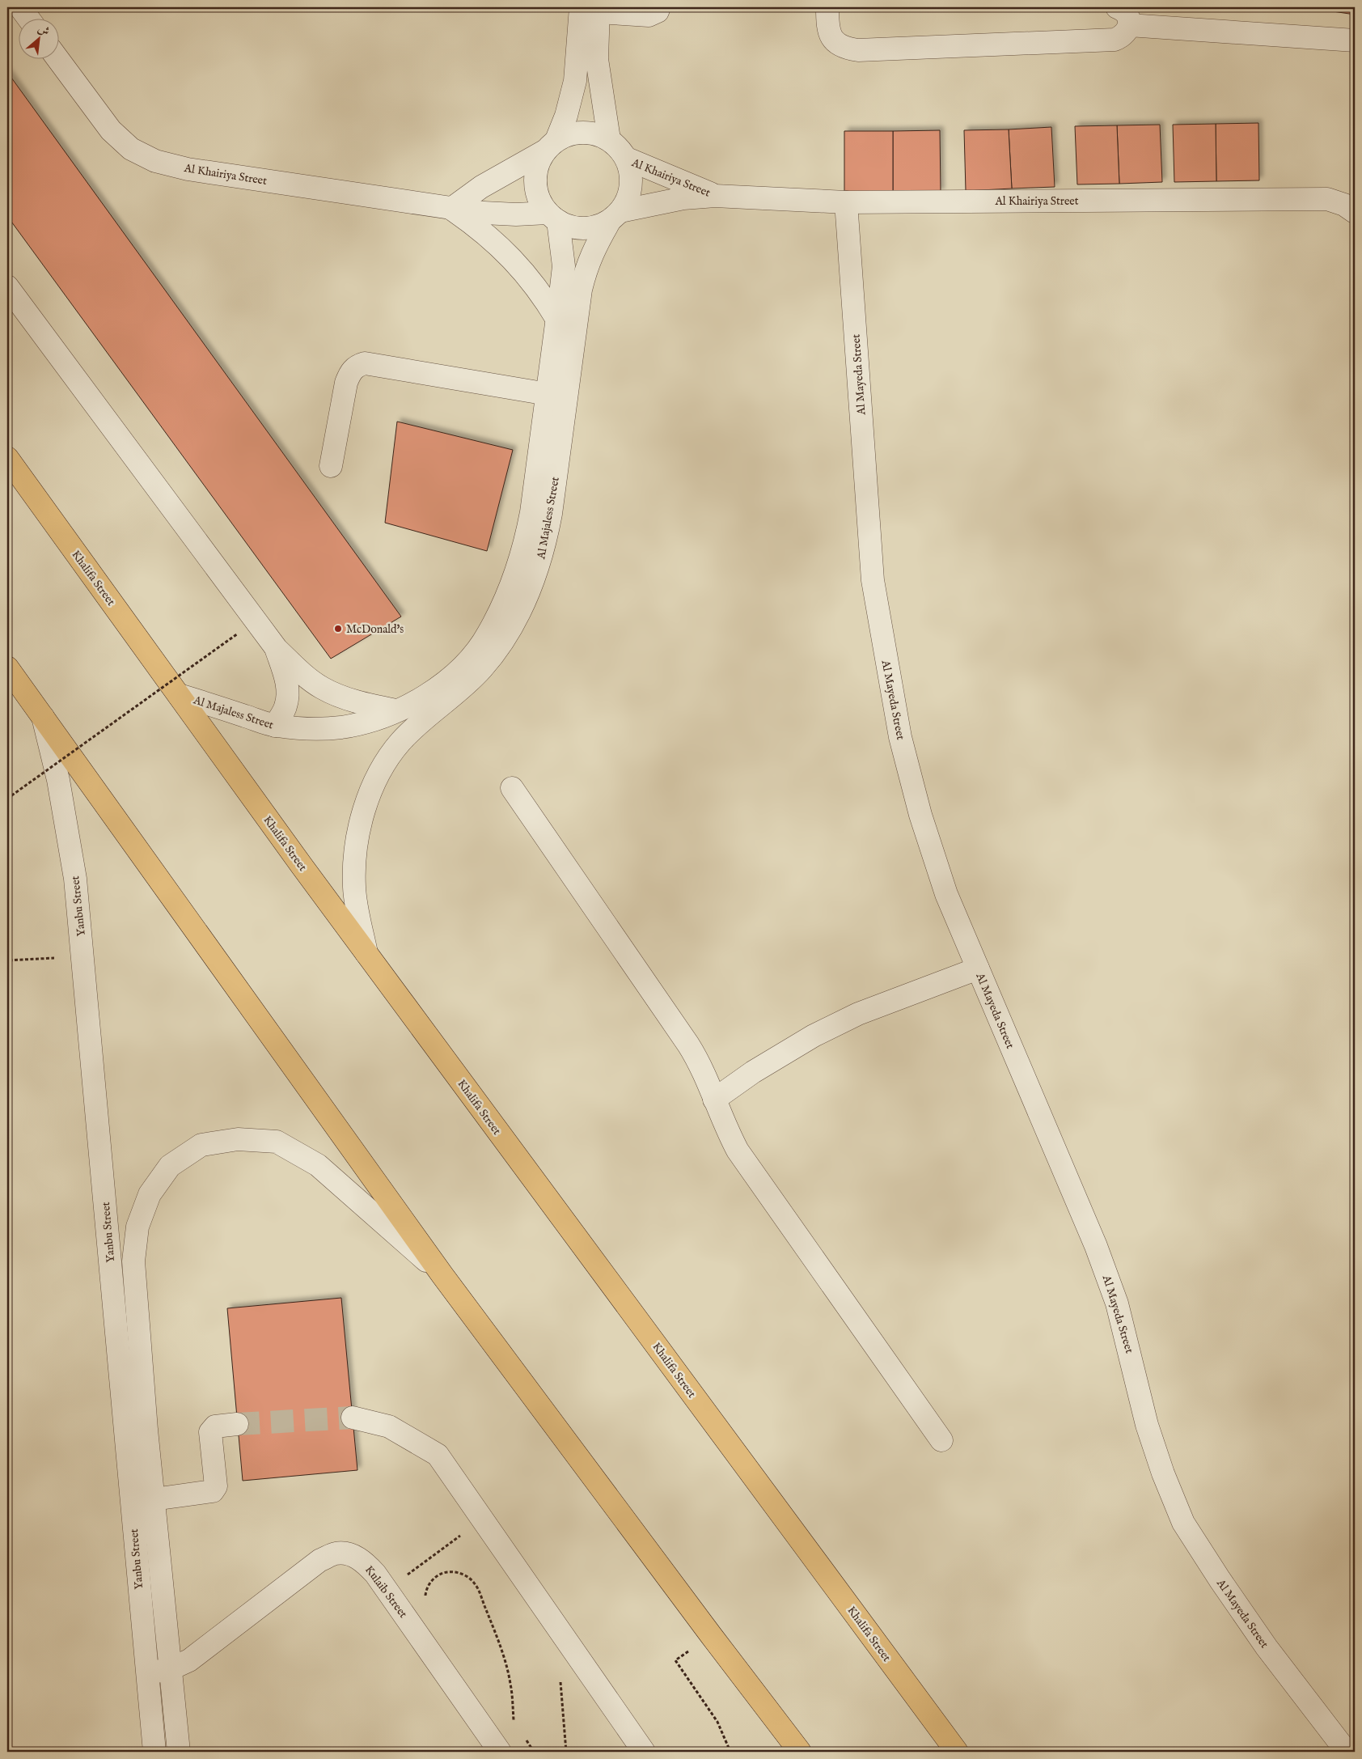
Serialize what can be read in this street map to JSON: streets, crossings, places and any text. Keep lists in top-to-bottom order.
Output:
{
  "streets": {
    "main road": ["Khalifa Street"],
    "street": [
      "Al Khairiya Street",
      "Al Mayeda Street",
      "Al Majaless Street",
      "Yanbu Street",
      "Kulaib Street"
    ]
  },
  "crossings": [
    ["Al Khairiya Street", "Al Mayeda Street"],
    ["Al Khairiya Street", "Al Majaless Street"],
    ["Al Majaless Street", "Khalifa Street"],
    ["Yanbu Street", "Kulaib Street"]
  ],
  "places": ["McDonald's"],
  "north": "top right"
}
